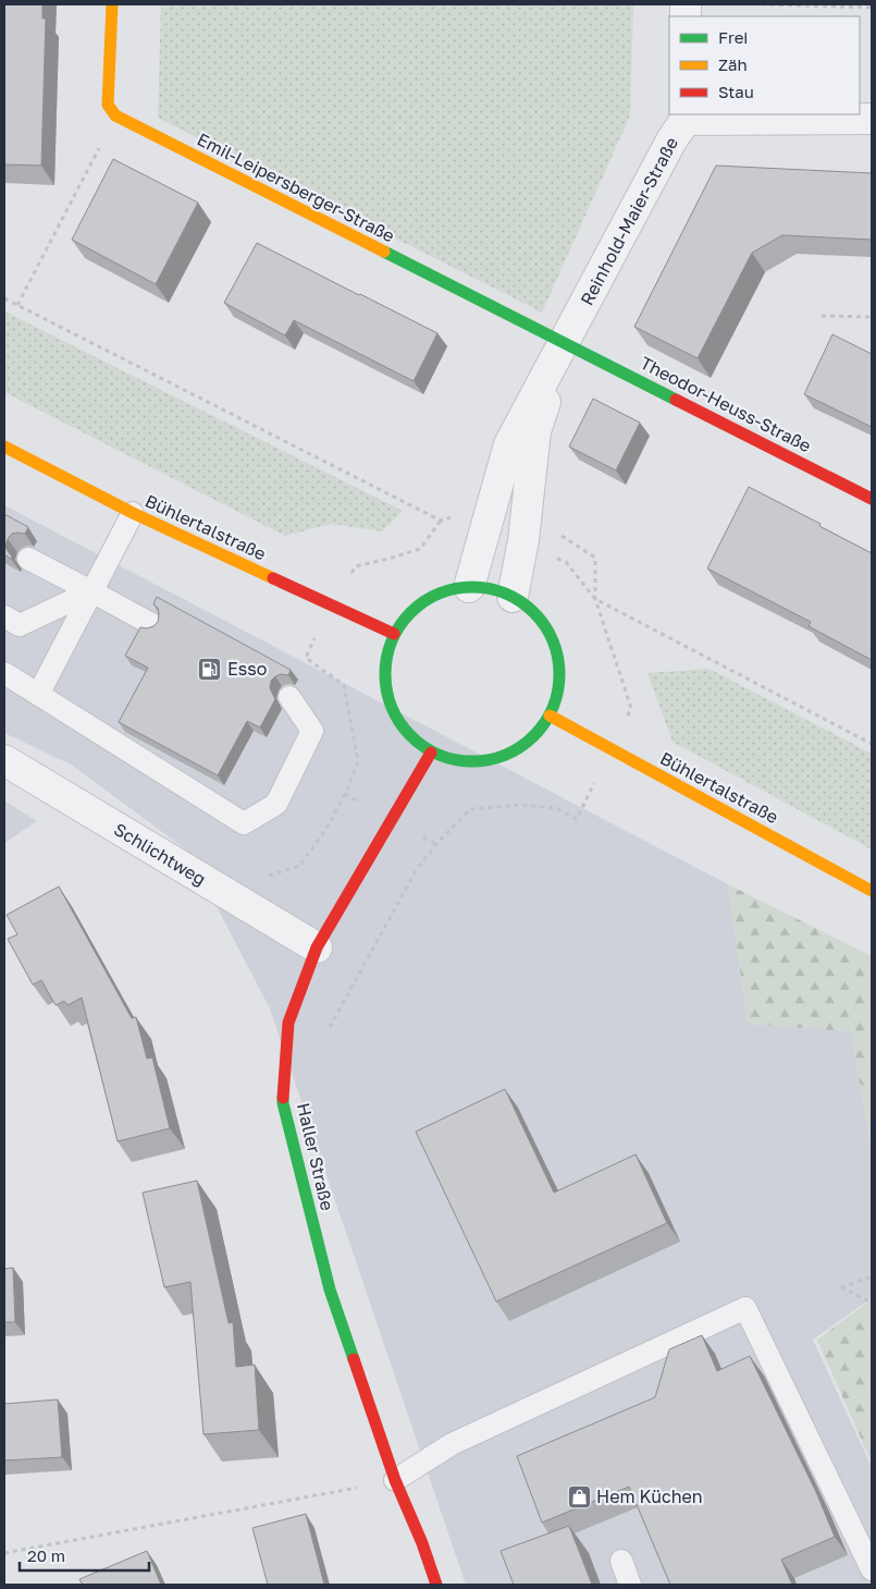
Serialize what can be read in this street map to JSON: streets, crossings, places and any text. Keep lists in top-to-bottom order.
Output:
{
  "streets": {
    "street": [
      "Emil-Leipersberger-Straße",
      "Reinhold-Maier-Straße",
      "Theodor-Heuss-Straße",
      "Bühlertalstraße",
      "Schlichtweg",
      "Haller Straße"
    ]
  },
  "crossings": [
    ["Emil-Leipersberger-Straße", "Reinhold-Maier-Straße"],
    ["Emil-Leipersberger-Straße", "Theodor-Heuss-Straße"],
    ["Reinhold-Maier-Straße", "Theodor-Heuss-Straße"],
    ["Bühlertalstraße", "Haller Straße"],
    ["Schlichtweg", "Haller Straße"]
  ],
  "places": {
    "fuel station": ["Esso"],
    "shop": ["Hem Küchen"]
  },
  "legend": ["Frei", "Zäh", "Stau"],
  "scale_bar": "20 m"
}
